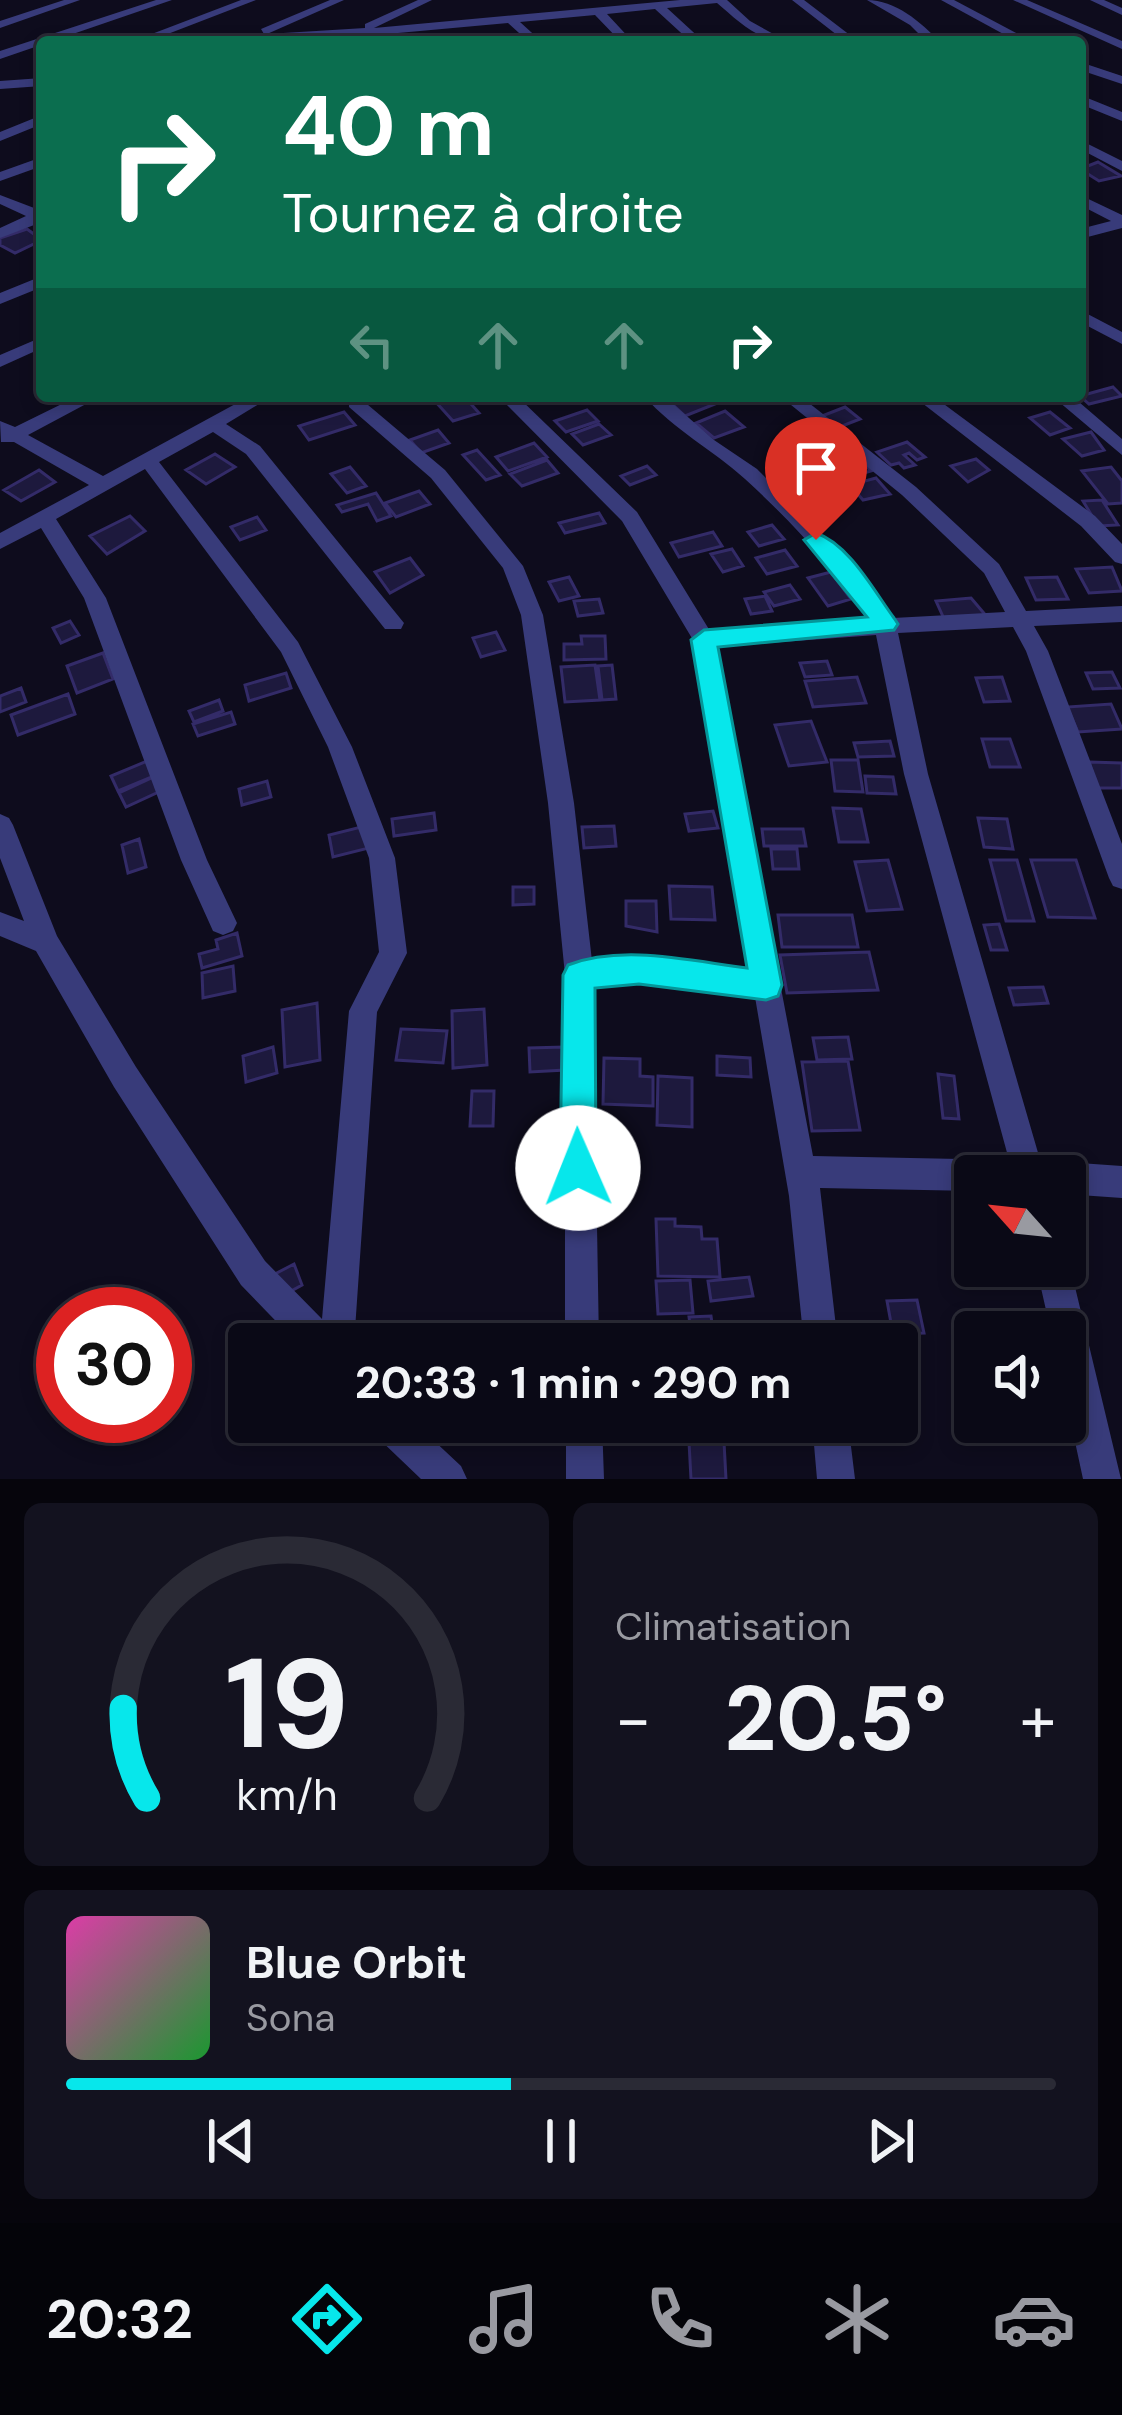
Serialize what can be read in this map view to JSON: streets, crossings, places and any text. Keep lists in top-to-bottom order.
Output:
{
  "north": "top left",
  "page": {
    "turn": ["40 m", "Tournez à droite"],
    "limit": "30",
    "trip": "20:33 · 1 min · 290 m",
    "tile": "Climatisation",
    "heat": ["−", "20.5°", "+"],
    "song": ["Blue Orbit", "Sona"],
    "tabs": "20:32",
    "gauge": ["19", "km/h"]
  }
}
